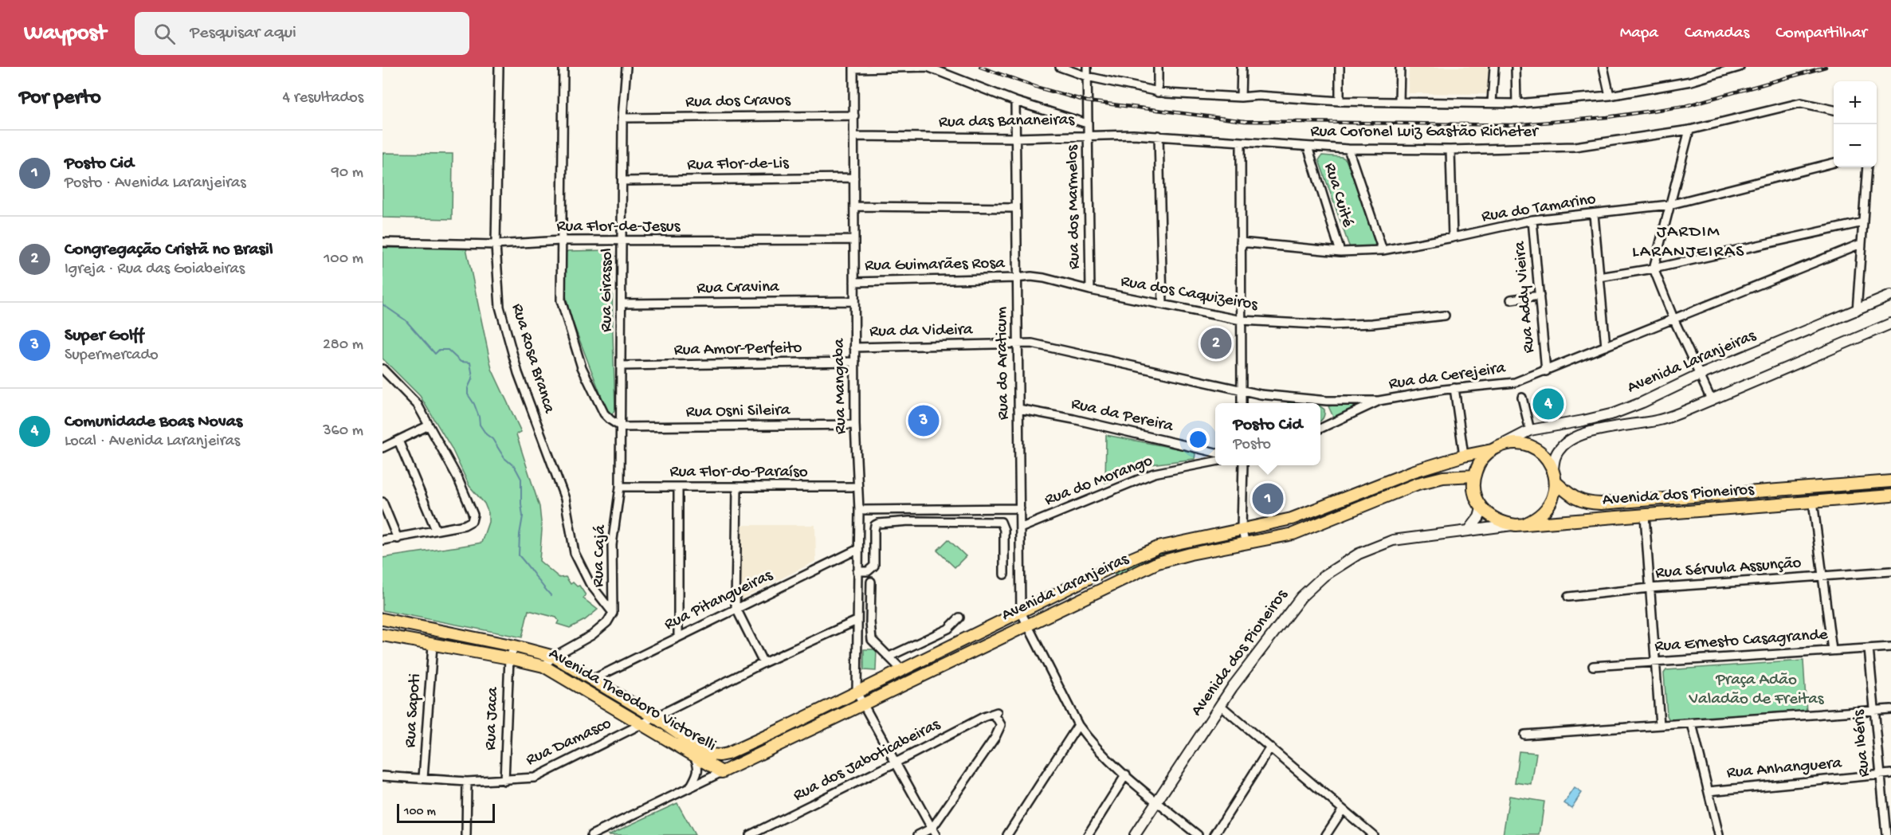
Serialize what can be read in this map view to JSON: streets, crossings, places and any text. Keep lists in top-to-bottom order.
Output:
{
  "streets": {
    "main road": ["Avenida Laranjeiras", "Avenida dos Pioneiros", "Avenida Theodoro Victorelli"],
    "street": [
      "Rua dos Cravos",
      "Rua das Bananeiras",
      "Rua Coronel Luiz Gastão Richeter",
      "Rua Flor-de-Lis",
      "Rua Cuité",
      "Rua dos Marmelos",
      "Rua do Tamarino",
      "Rua Flor-de-Jesus",
      "Rua Guimarães Rosa",
      "Rua Cravina",
      "Rua Girassol",
      "Rua dos Caquizeiros",
      "Rua Addy Vieira",
      "Rua da Videira",
      "Rua Amor-Perfeito",
      "Rua Rosa Branca",
      "Rua do Araticum",
      "Rua da Cerejeira",
      "Rua Mangaba",
      "Rua Osni Sileira",
      "Rua da Pereira",
      "Rua Flor-do-Paraíso",
      "Rua do Morango",
      "Rua Cajá",
      "Rua Sérvula Assunção",
      "Rua Pitangueiras",
      "Rua Ernesto Casagrande",
      "Rua Sapoti",
      "Rua Jaca",
      "Rua Damasco",
      "Rua Ibéris",
      "Rua dos Jaboticabeiras",
      "Rua Anhanguera"
    ]
  },
  "crossings": [
    ["Rua dos Cravos", "Rua Girassol"],
    ["Rua dos Cravos", "Rua Mangaba"],
    ["Rua das Bananeiras", "Rua Coronel Luiz Gastão Richeter"],
    ["Rua das Bananeiras", "Rua dos Marmelos"],
    ["Rua das Bananeiras", "Rua do Araticum"],
    ["Rua das Bananeiras", "Rua Mangaba"],
    ["Rua Coronel Luiz Gastão Richeter", "Rua Cuité"],
    ["Rua Flor-de-Lis", "Rua Girassol"],
    ["Rua Flor-de-Lis", "Rua Mangaba"],
    ["Rua Cuité", "Rua do Tamarino"],
    ["Rua dos Marmelos", "Rua dos Caquizeiros"],
    ["Rua do Tamarino", "Rua Addy Vieira"],
    ["Rua Flor-de-Jesus", "Rua Girassol"],
    ["Rua Flor-de-Jesus", "Rua Rosa Branca"],
    ["Rua Flor-de-Jesus", "Rua Mangaba"],
    ["Rua Guimarães Rosa", "Rua dos Caquizeiros"],
    ["Rua Guimarães Rosa", "Rua do Araticum"],
    ["Rua Guimarães Rosa", "Rua Mangaba"],
    ["Rua Cravina", "Rua Girassol"],
    ["Rua Cravina", "Rua Mangaba"],
    ["Rua Girassol", "Rua Amor-Perfeito"],
    ["Rua Girassol", "Rua Osni Sileira"],
    ["Rua Girassol", "Rua Cajá"],
    ["Rua dos Caquizeiros", "Rua do Araticum"],
    ["Rua Addy Vieira", "Rua da Cerejeira"],
    ["Rua da Videira", "Rua do Araticum"],
    ["Rua da Videira", "Rua da Cerejeira"],
    ["Rua da Videira", "Rua Mangaba"],
    ["Rua Amor-Perfeito", "Rua Mangaba"],
    ["Rua Rosa Branca", "Rua Cajá"],
    ["Avenida Laranjeiras", "Rua do Araticum"],
    ["Avenida Laranjeiras", "Rua Mangaba"],
    ["Avenida Laranjeiras", "Avenida dos Pioneiros"],
    ["Avenida Laranjeiras", "Avenida Theodoro Victorelli"],
    ["Rua do Araticum", "Rua da Cerejeira"],
    ["Rua do Araticum", "Rua da Pereira"],
    ["Rua do Araticum", "Rua do Morango"],
    ["Rua do Araticum", "Avenida dos Pioneiros"],
    ["Rua Mangaba", "Rua Osni Sileira"],
    ["Rua Mangaba", "Rua Flor-do-Paraíso"],
    ["Rua Mangaba", "Rua Pitangueiras"],
    ["Rua Mangaba", "Rua Damasco"],
    ["Rua Osni Sileira", "Rua Cajá"],
    ["Rua Flor-do-Paraíso", "Rua Cajá"],
    ["Rua Pitangueiras", "Avenida Theodoro Victorelli"],
    ["Rua Ernesto Casagrande", "Rua Ibéris"],
    ["Avenida Theodoro Victorelli", "Rua Sapoti"],
    ["Avenida Theodoro Victorelli", "Rua Jaca"],
    ["Avenida Theodoro Victorelli", "Rua Damasco"],
    ["Rua Sapoti", "Rua Damasco"],
    ["Rua Jaca", "Rua Damasco"],
    ["Rua Ibéris", "Rua Anhanguera"]
  ],
  "districts": ["JARDIM LARANJEIRAS"],
  "parks": ["Praça Adão Valadão de Freitas"],
  "scale_bar": "100 m",
  "page": {
    "header": "Waypost",
    "search": "Pesquisar aqui",
    "nav": ["Mapa", "Camadas", "Compartilhar"],
    "heading": ["Por perto", "4 resultados"],
    "map_buttons": ["+", "−"],
    "list": [
      {
        "mark": "1",
        "name": "Posto Cid",
        "note": "Posto · Avenida Laranjeiras",
        "value": "90 m"
      },
      {
        "mark": "2",
        "name": "Congregação Cristã no Brasil",
        "note": "Igreja · Rua das Goiabeiras",
        "value": "100 m"
      },
      {
        "mark": "3",
        "name": "Super Golff",
        "note": "Supermercado",
        "value": "280 m"
      },
      {
        "mark": "4",
        "name": "Comunidade Boas Novas",
        "note": "Local · Avenida Laranjeiras",
        "value": "360 m"
      }
    ],
    "pins": [
      "2",
      "4",
      "3",
      "1"
    ],
    "popup": ["Posto Cid", "Posto"],
    "scale": "100 m"
  }
}
